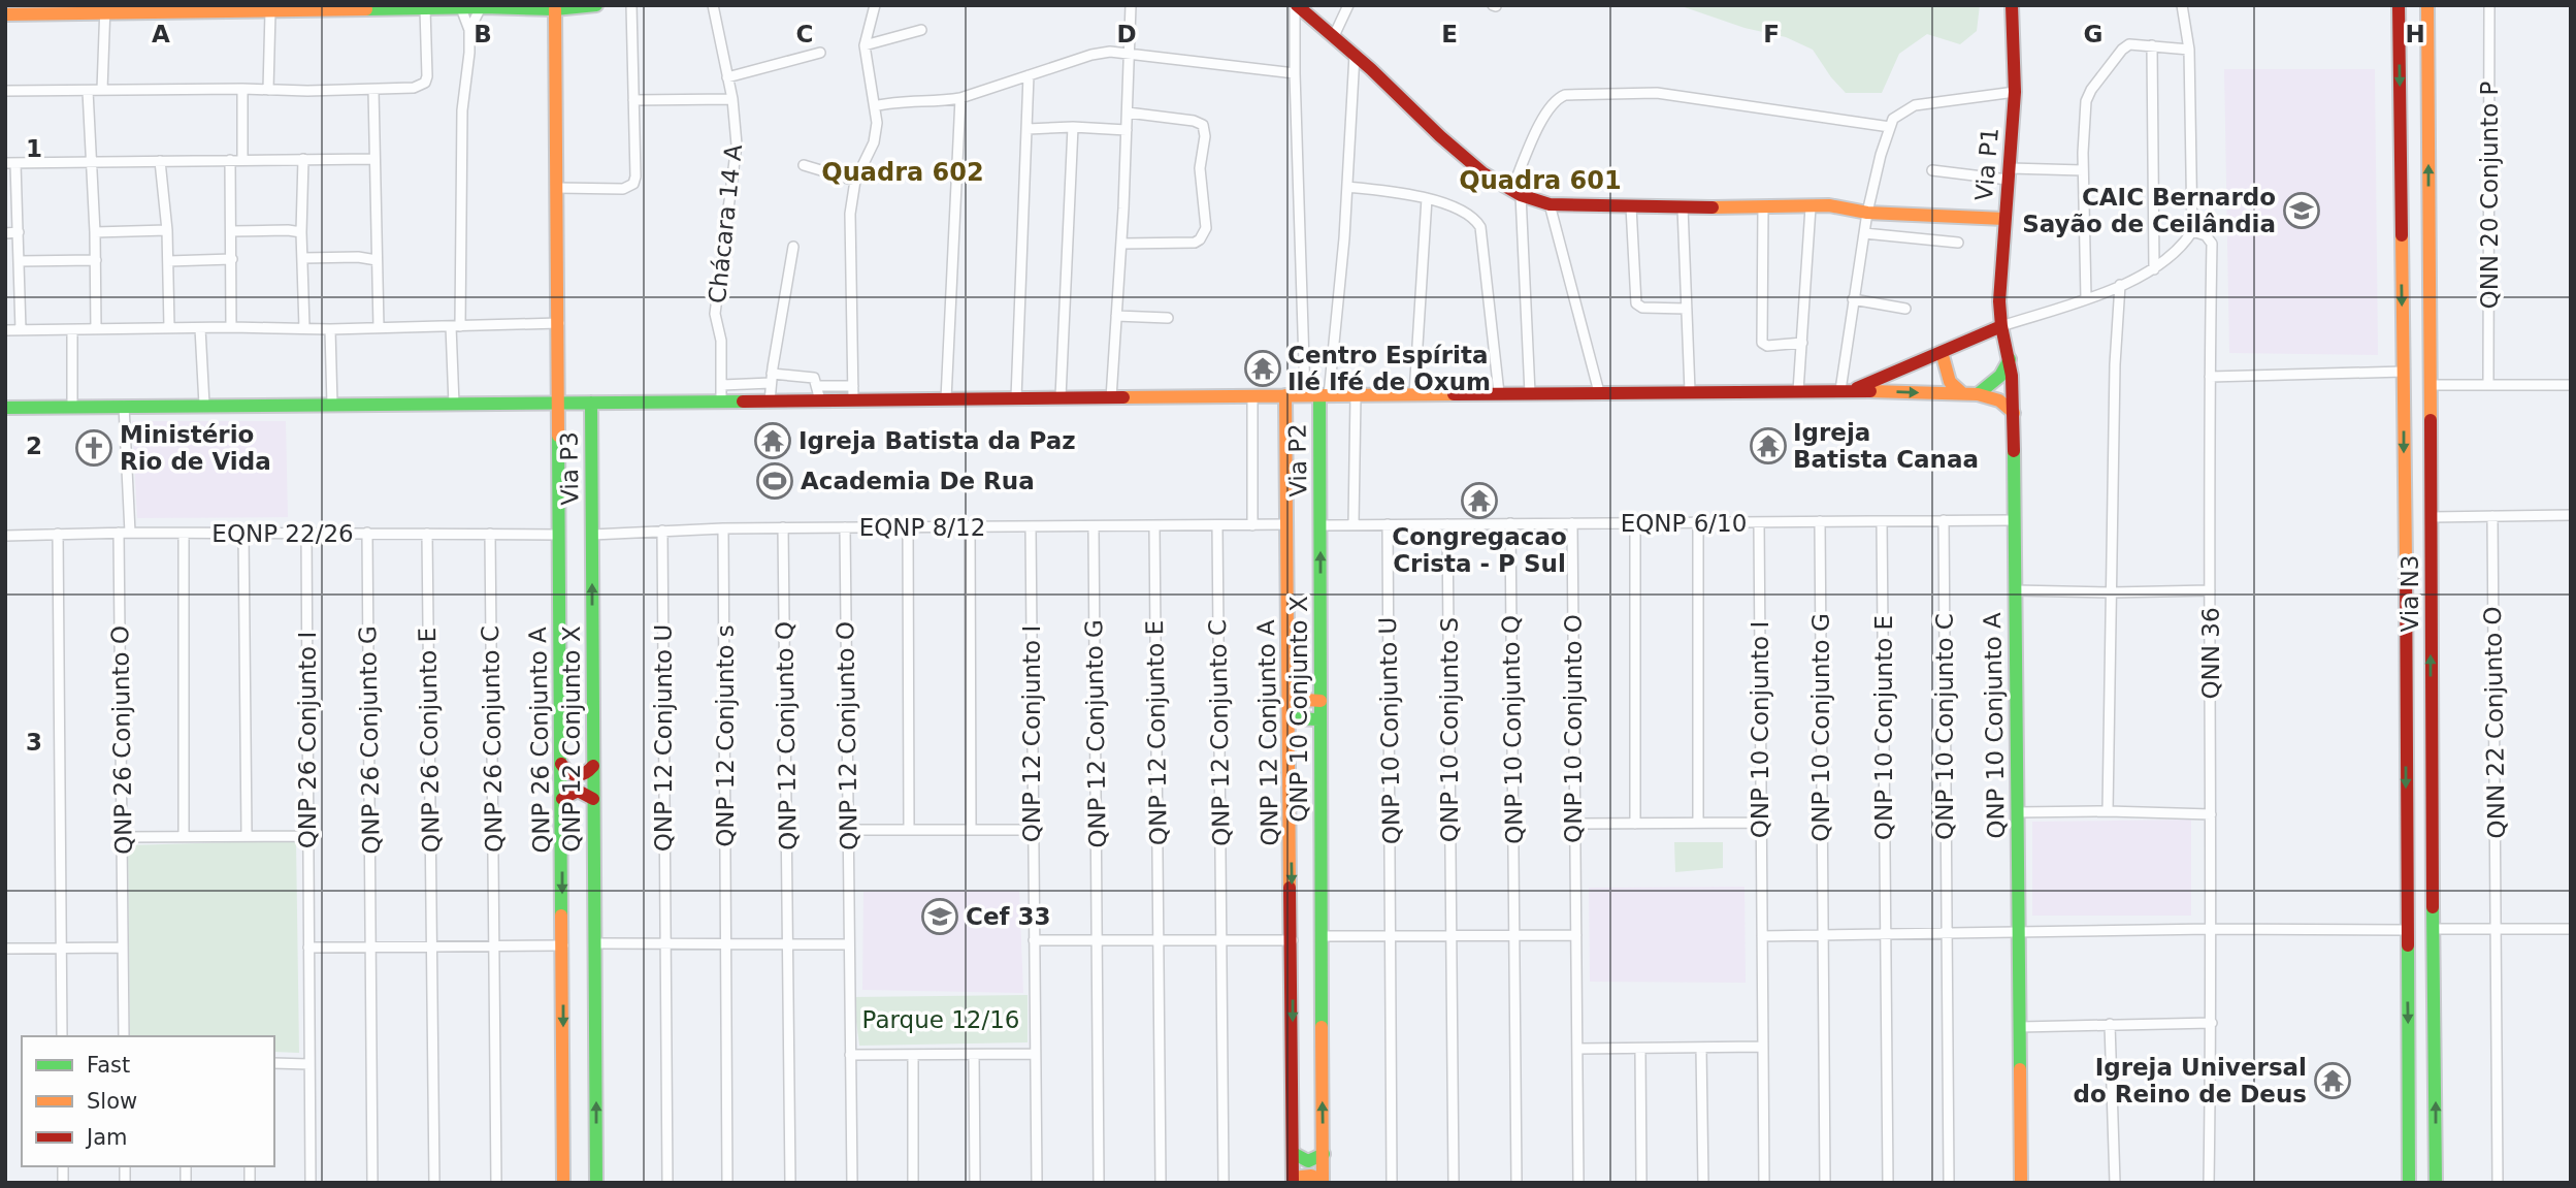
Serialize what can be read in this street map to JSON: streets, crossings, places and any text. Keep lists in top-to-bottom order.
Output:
{
  "streets": {
    "street": [
      "Via P1",
      "QNN 20 Conjunto P",
      "Chácara 14 A",
      "Via P2",
      "Via P3",
      "EQNP 6/10",
      "EQNP 8/12",
      "EQNP 22/26",
      "Via N3",
      "QNN 36",
      "QNP 10 Conjunto X",
      "QNN 22 Conjunto O",
      "QNP 10 Conjunto A",
      "QNP 10 Conjunto C",
      "QNP 10 Conjunto G",
      "QNP 10 Conjunto E",
      "QNP 10 Conjunto O",
      "QNP 10 Conjunto S",
      "QNP 10 Conjunto Q",
      "QNP 10 Conjunto I",
      "QNP 10 Conjunto U",
      "QNP 12 Conjunto E",
      "QNP 12 Conjunto C",
      "QNP 12 Conjunto A",
      "QNP 12 Conjunto I",
      "QNP 12 Conjunto G",
      "QNP 12 Conjunto s",
      "QNP 12 Conjunto Q",
      "QNP 12 Conjunto O",
      "QNP 12 Conjunto U",
      "QNP 26 Conjunto C",
      "QNP 12 Conjunto X",
      "QNP 26 Conjunto O",
      "QNP 26 Conjunto I",
      "QNP 26 Conjunto G",
      "QNP 26 Conjunto E",
      "QNP 26 Conjunto A"
    ]
  },
  "crossings": [
    ["Via P2", "EQNP 6/10"],
    ["Via P2", "EQNP 8/12"],
    ["Via P2", "QNP 10 Conjunto X"],
    ["Via P2", "QNP 12 Conjunto A"],
    ["Via P3", "EQNP 8/12"],
    ["Via P3", "EQNP 22/26"],
    ["Via P3", "QNP 12 Conjunto X"],
    ["Via P3", "QNP 26 Conjunto A"],
    ["EQNP 6/10", "QNP 10 Conjunto X"],
    ["EQNP 6/10", "QNP 10 Conjunto A"],
    ["EQNP 6/10", "QNP 10 Conjunto C"],
    ["EQNP 6/10", "QNP 10 Conjunto G"],
    ["EQNP 6/10", "QNP 10 Conjunto E"],
    ["EQNP 6/10", "QNP 10 Conjunto O"],
    ["EQNP 6/10", "QNP 10 Conjunto S"],
    ["EQNP 6/10", "QNP 10 Conjunto Q"],
    ["EQNP 6/10", "QNP 10 Conjunto I"],
    ["EQNP 6/10", "QNP 10 Conjunto U"],
    ["EQNP 8/12", "QNP 12 Conjunto E"],
    ["EQNP 8/12", "QNP 12 Conjunto C"],
    ["EQNP 8/12", "QNP 12 Conjunto A"],
    ["EQNP 8/12", "QNP 12 Conjunto I"],
    ["EQNP 8/12", "QNP 12 Conjunto G"],
    ["EQNP 8/12", "QNP 12 Conjunto s"],
    ["EQNP 8/12", "QNP 12 Conjunto Q"],
    ["EQNP 8/12", "QNP 12 Conjunto O"],
    ["EQNP 8/12", "QNP 12 Conjunto U"],
    ["EQNP 8/12", "QNP 12 Conjunto X"],
    ["EQNP 22/26", "QNP 26 Conjunto C"],
    ["EQNP 22/26", "QNP 26 Conjunto O"],
    ["EQNP 22/26", "QNP 26 Conjunto I"],
    ["EQNP 22/26", "QNP 26 Conjunto G"],
    ["EQNP 22/26", "QNP 26 Conjunto E"],
    ["EQNP 22/26", "QNP 26 Conjunto A"]
  ],
  "one_way": [
    "QNP 10 Conjunto X",
    "QNP 12 Conjunto A",
    "QNP 12 Conjunto X",
    "QNP 26 Conjunto A"
  ],
  "districts": ["Quadra 602", "Quadra 601"],
  "parks": ["Parque 12/16"],
  "places": {
    "school or university": ["CAIC Bernardo Sayão de Ceilândia", "Cef 33"],
    "temple": [
      "Centro Espírita Ilé Ifé de Oxum",
      "Igreja Batista da Paz",
      "Igreja Batista Canaa",
      "Congregacao Crista - P Sul",
      "Igreja Universal do Reino de Deus"
    ],
    "church": ["Ministério Rio de Vida"],
    "sports": ["Academia De Rua"]
  },
  "legend": ["Fast", "Slow", "Jam"],
  "grid": {
    "columns": [
      "A",
      "B",
      "C",
      "D",
      "E",
      "F",
      "G",
      "H"
    ],
    "rows": ["1", "2", "3"]
  }
}
